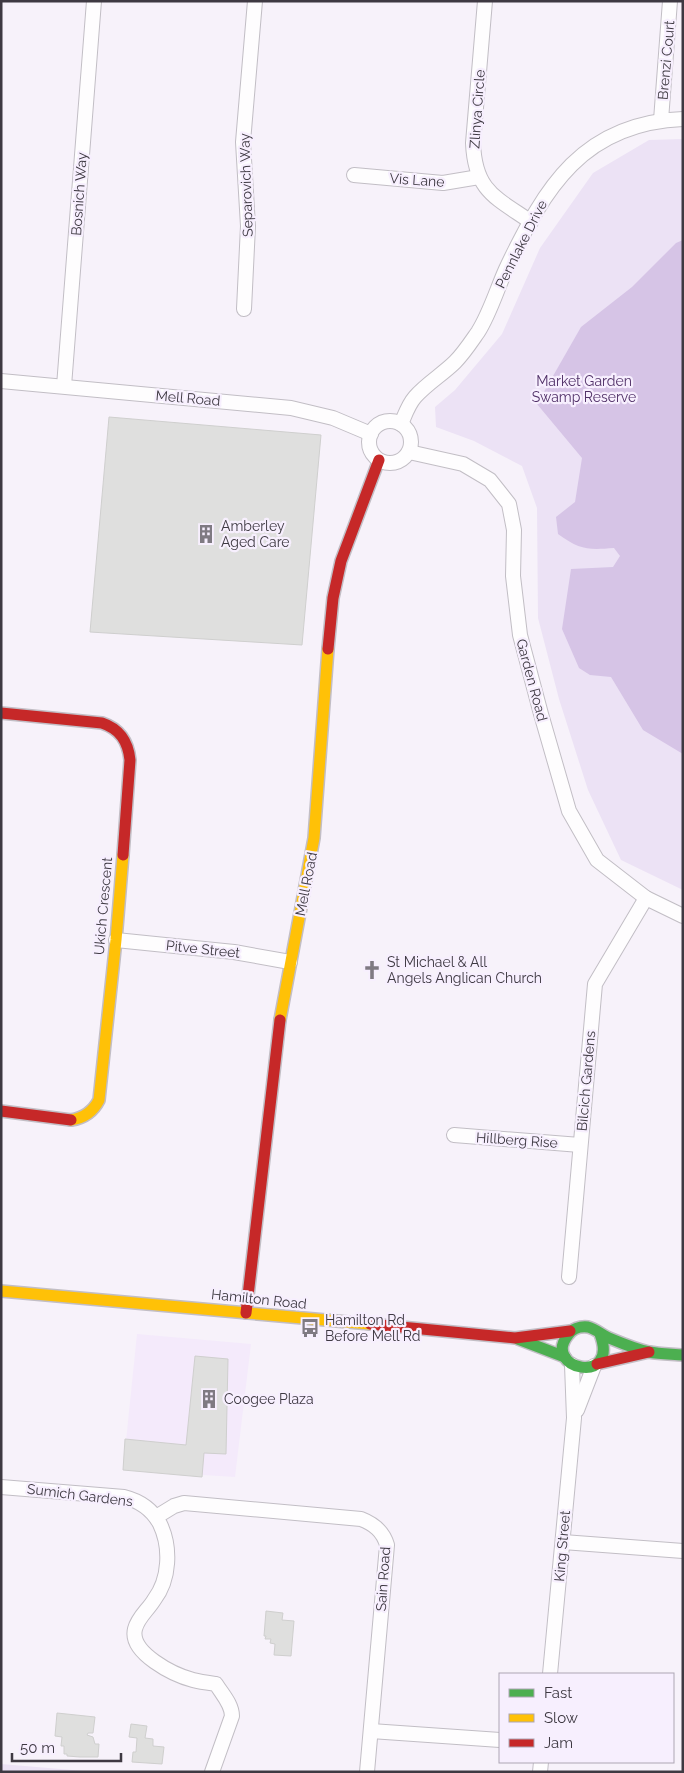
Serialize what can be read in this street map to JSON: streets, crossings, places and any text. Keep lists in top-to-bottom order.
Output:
{
  "streets": {
    "street": [
      "Brenzi Court",
      "Zlinya Circle",
      "Vis Lane",
      "Separovich Way",
      "Bosnich Way",
      "Pennlake Drive",
      "Mell Road",
      "Garden Road",
      "Ukich Crescent",
      "Pitve Street",
      "Bilcich Gardens",
      "Hillberg Rise",
      "Hamilton Road",
      "Sumich Gardens",
      "King Street",
      "Sain Road"
    ]
  },
  "crossings": [
    ["Brenzi Court", "Pennlake Drive"],
    ["Zlinya Circle", "Vis Lane"],
    ["Zlinya Circle", "Pennlake Drive"],
    ["Bosnich Way", "Mell Road"],
    ["Pennlake Drive", "Mell Road"],
    ["Pennlake Drive", "Garden Road"],
    ["Mell Road", "Garden Road"],
    ["Mell Road", "Pitve Street"],
    ["Mell Road", "Hamilton Road"],
    ["Garden Road", "Bilcich Gardens"],
    ["Ukich Crescent", "Pitve Street"],
    ["Bilcich Gardens", "Hillberg Rise"],
    ["Hamilton Road", "King Street"],
    ["Sumich Gardens", "Sain Road"]
  ],
  "parks": ["Market Garden Swamp Reserve"],
  "places": {
    "building": ["Amberley Aged Care", "Coogee Plaza"],
    "church": ["St Michael & All Angels Anglican Church"],
    "bus stop": ["Hamilton Rd Before Mell Rd"]
  },
  "legend": ["Fast", "Slow", "Jam"],
  "scale_bar": "50 m"
}
